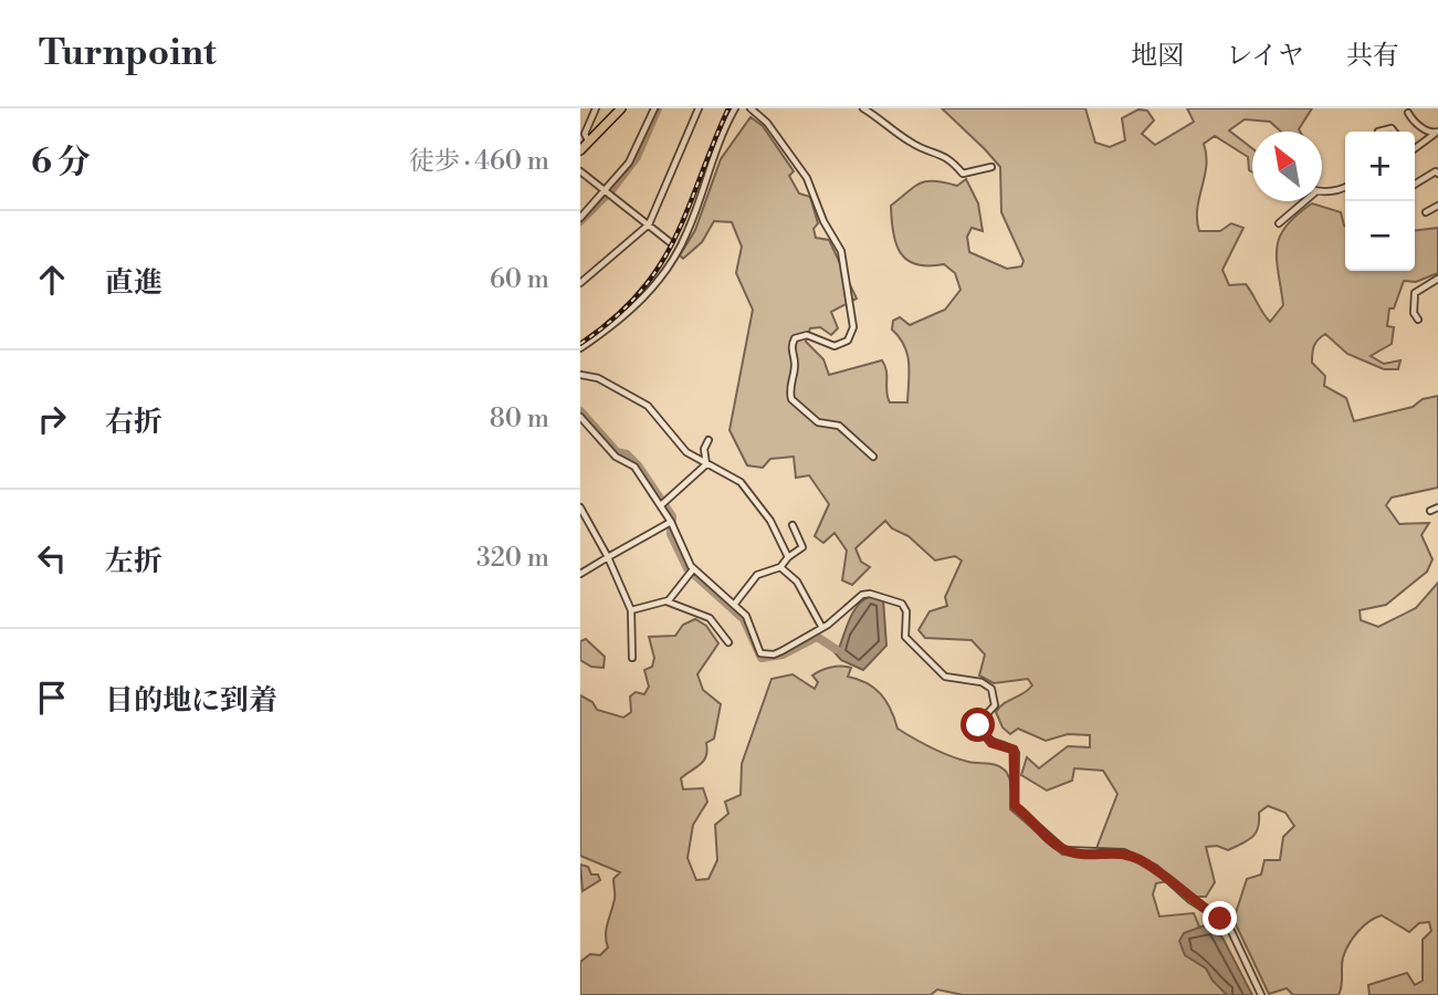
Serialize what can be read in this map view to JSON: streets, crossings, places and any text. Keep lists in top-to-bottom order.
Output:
{
  "north": "top left",
  "page": {
    "header": "Turnpoint",
    "nav": ["地図", "レイヤ", "共有"],
    "heading": ["6 分", "徒歩 · 460 m"],
    "map_buttons": ["+", "−"],
    "list": [
      ["直進", "60 m"],
      ["右折", "80 m"],
      ["左折", "320 m"],
      "目的地に到着"
    ]
  }
}
